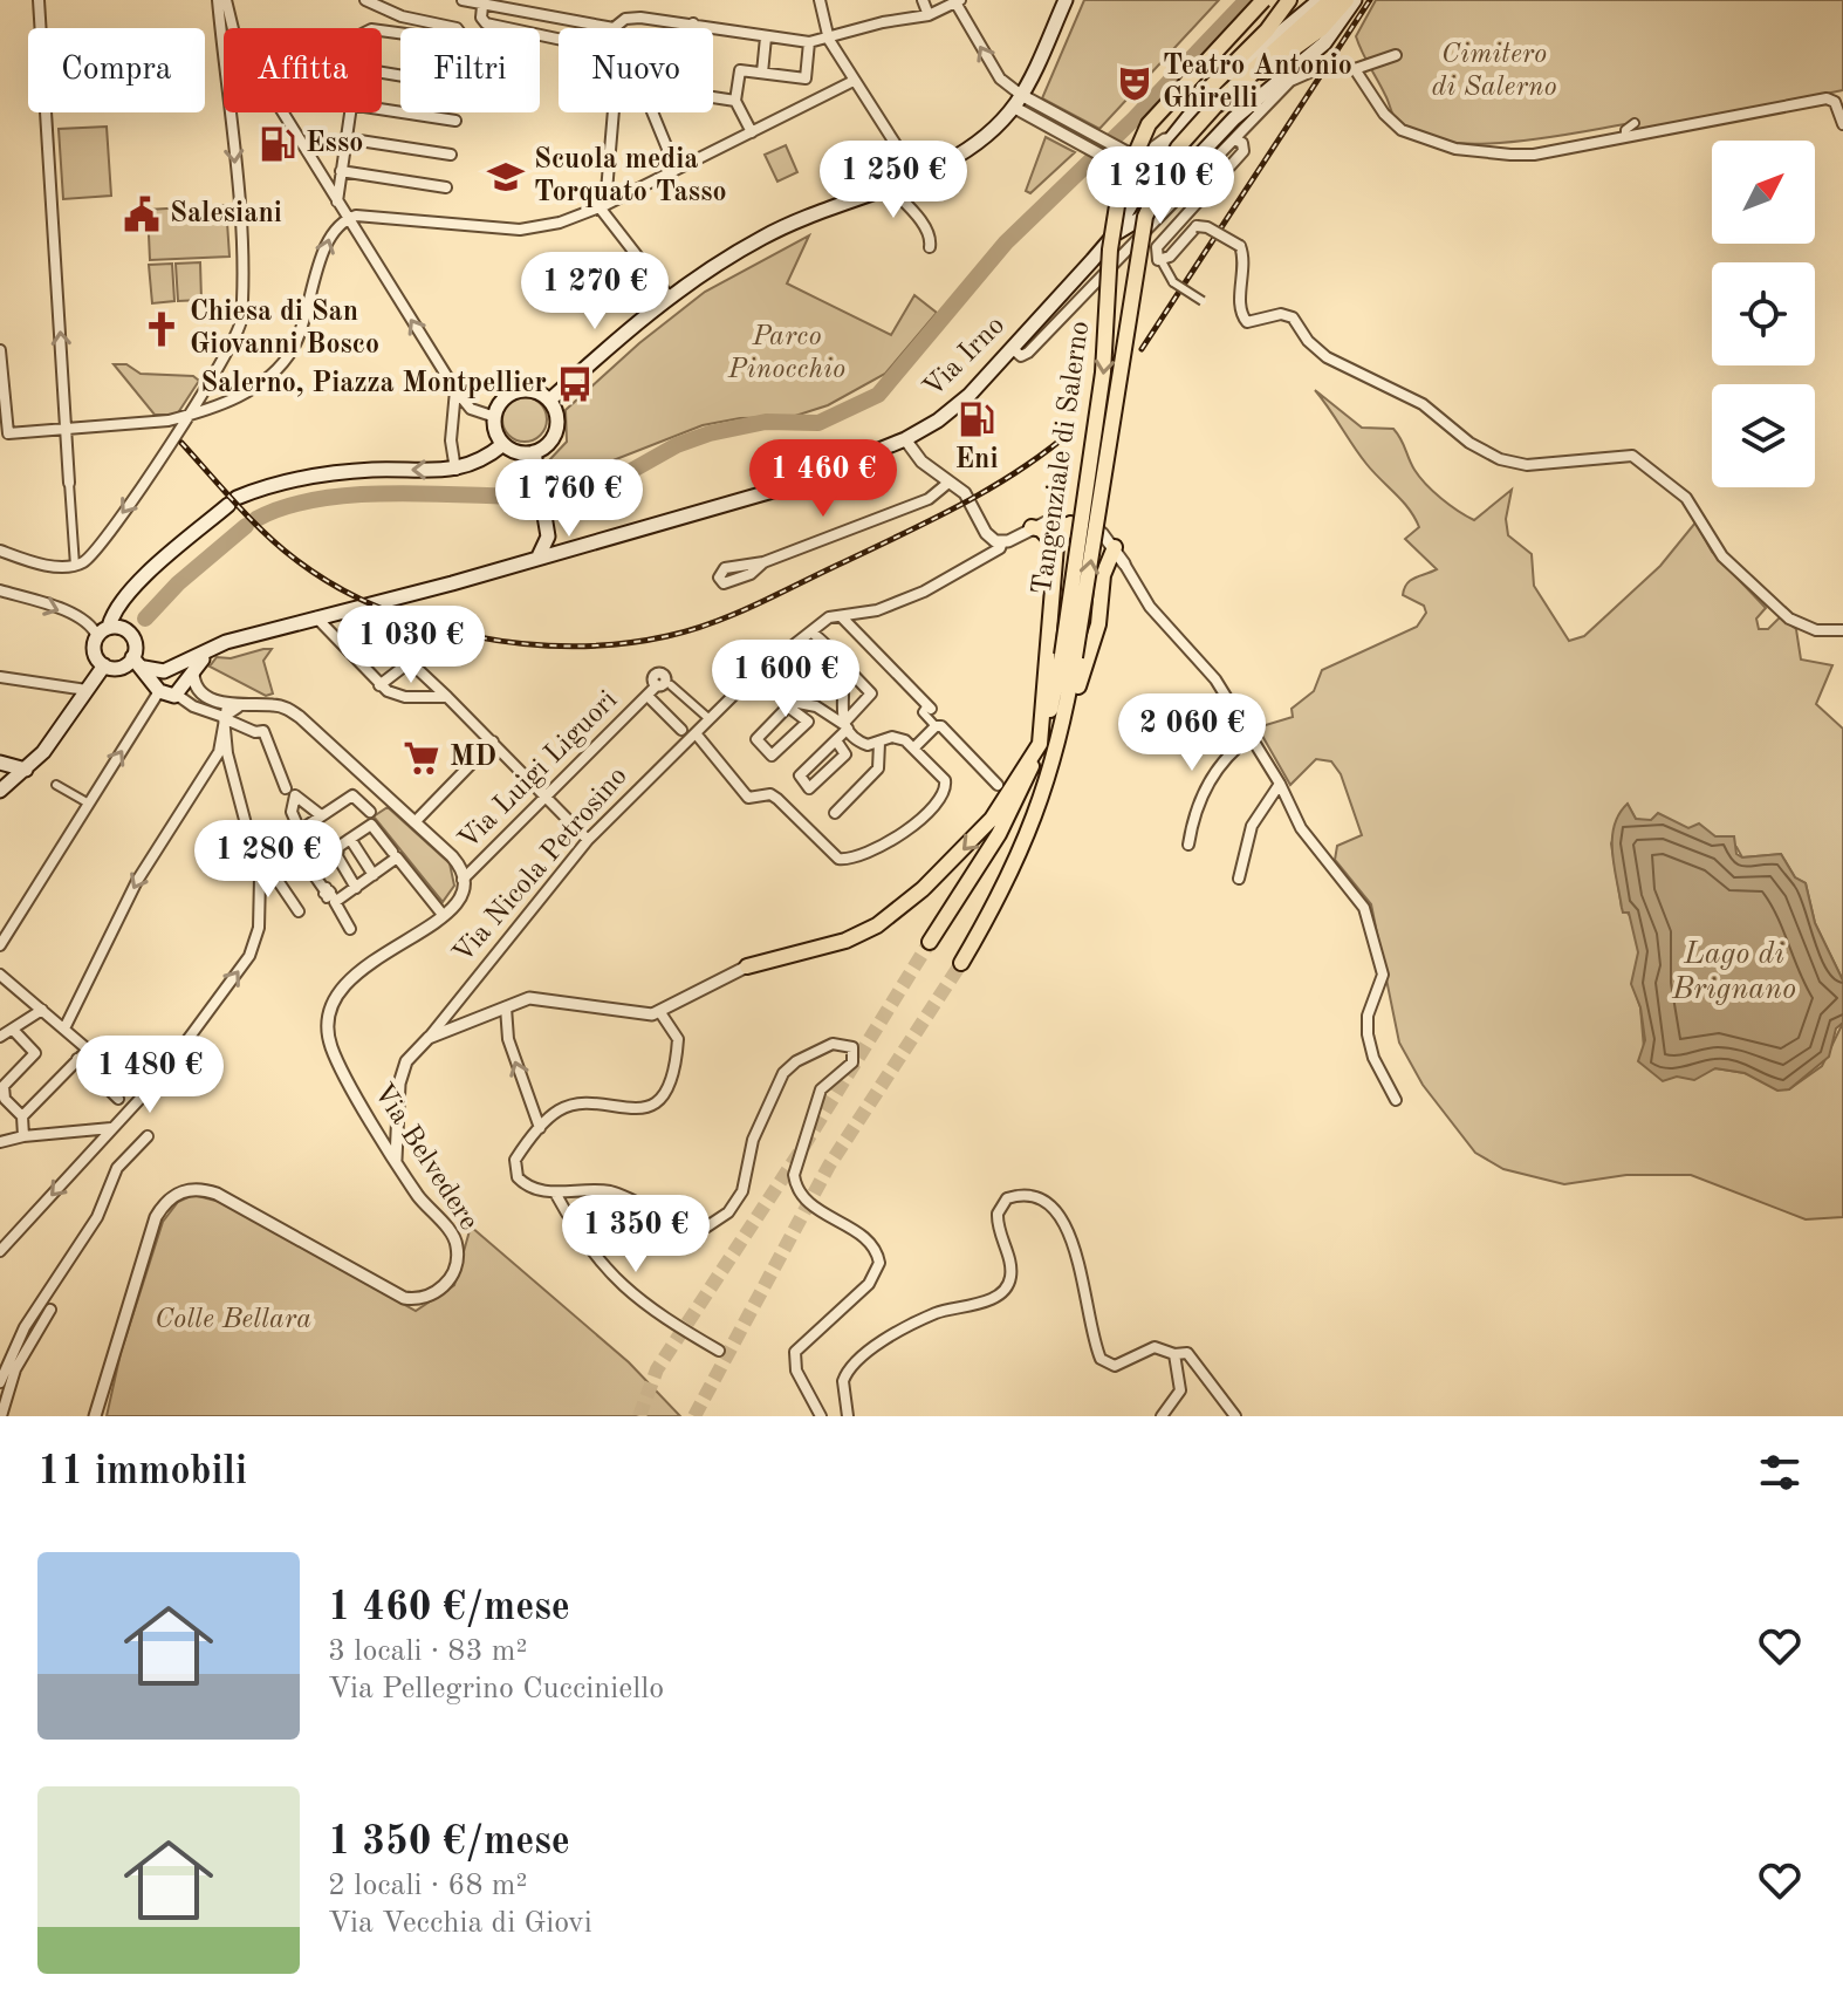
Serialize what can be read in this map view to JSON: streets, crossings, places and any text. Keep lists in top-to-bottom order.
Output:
{
  "streets": {
    "highway": ["Tangenziale di Salerno"],
    "main road": ["Via Irno"],
    "street": ["Via Luigi Liguori", "Via Nicola Petrosino", "Via Belvedere"]
  },
  "crossings": [
    ["Via Irno", "Tangenziale di Salerno"],
    ["Via Luigi Liguori", "Via Belvedere"],
    ["Via Nicola Petrosino", "Via Belvedere"]
  ],
  "water": ["Lago di Brignano"],
  "parks": ["Cimitero di Salerno", "Parco Pinocchio", "Colle Bellara"],
  "places": {
    "theatre": ["Teatro Antonio Ghirelli"],
    "fuel station": ["Esso", "Eni"],
    "school or university": ["Scuola media Torquato Tasso"],
    "public building": ["Salesiani"],
    "church": ["Chiesa di San Giovanni Bosco"],
    "bus stop": ["Salerno, Piazza Montpellier"],
    "supermarket": ["MD"]
  },
  "north": "top right",
  "page": {
    "chip": [
      "Compra",
      "Affitta",
      "Filtri",
      "Nuovo"
    ],
    "price": [
      "1 250 €",
      "1 210 €",
      "1 270 €",
      "1 460 €",
      "1 760 €",
      "1 030 €",
      "1 600 €",
      "2 060 €",
      "1 280 €",
      "1 480 €",
      "1 350 €"
    ],
    "heading": "11 immobili",
    "list": [
      {
        "name": "1 460 €/mese",
        "note": "3 locali · 83 m² · Via Pellegrino Cucciniello"
      },
      {
        "name": "1 350 €/mese",
        "note": "2 locali · 68 m² · Via Vecchia di Giovi"
      }
    ]
  }
}
